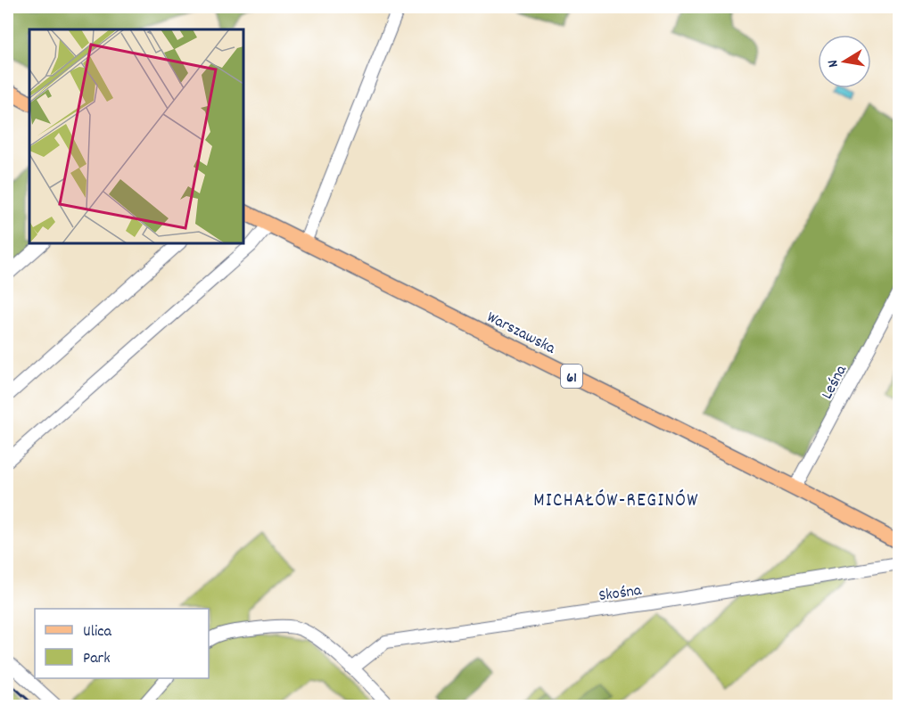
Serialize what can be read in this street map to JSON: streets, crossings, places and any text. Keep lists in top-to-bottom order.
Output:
{
  "streets": {
    "main road": ["Warszawska", "61"],
    "street": ["Leśna", "Skośna"]
  },
  "crossings": [
    ["Warszawska", "Leśna"]
  ],
  "districts": ["MICHAŁÓW-REGINÓW"],
  "legend": ["Ulica", "Park"],
  "north": "left"
}
